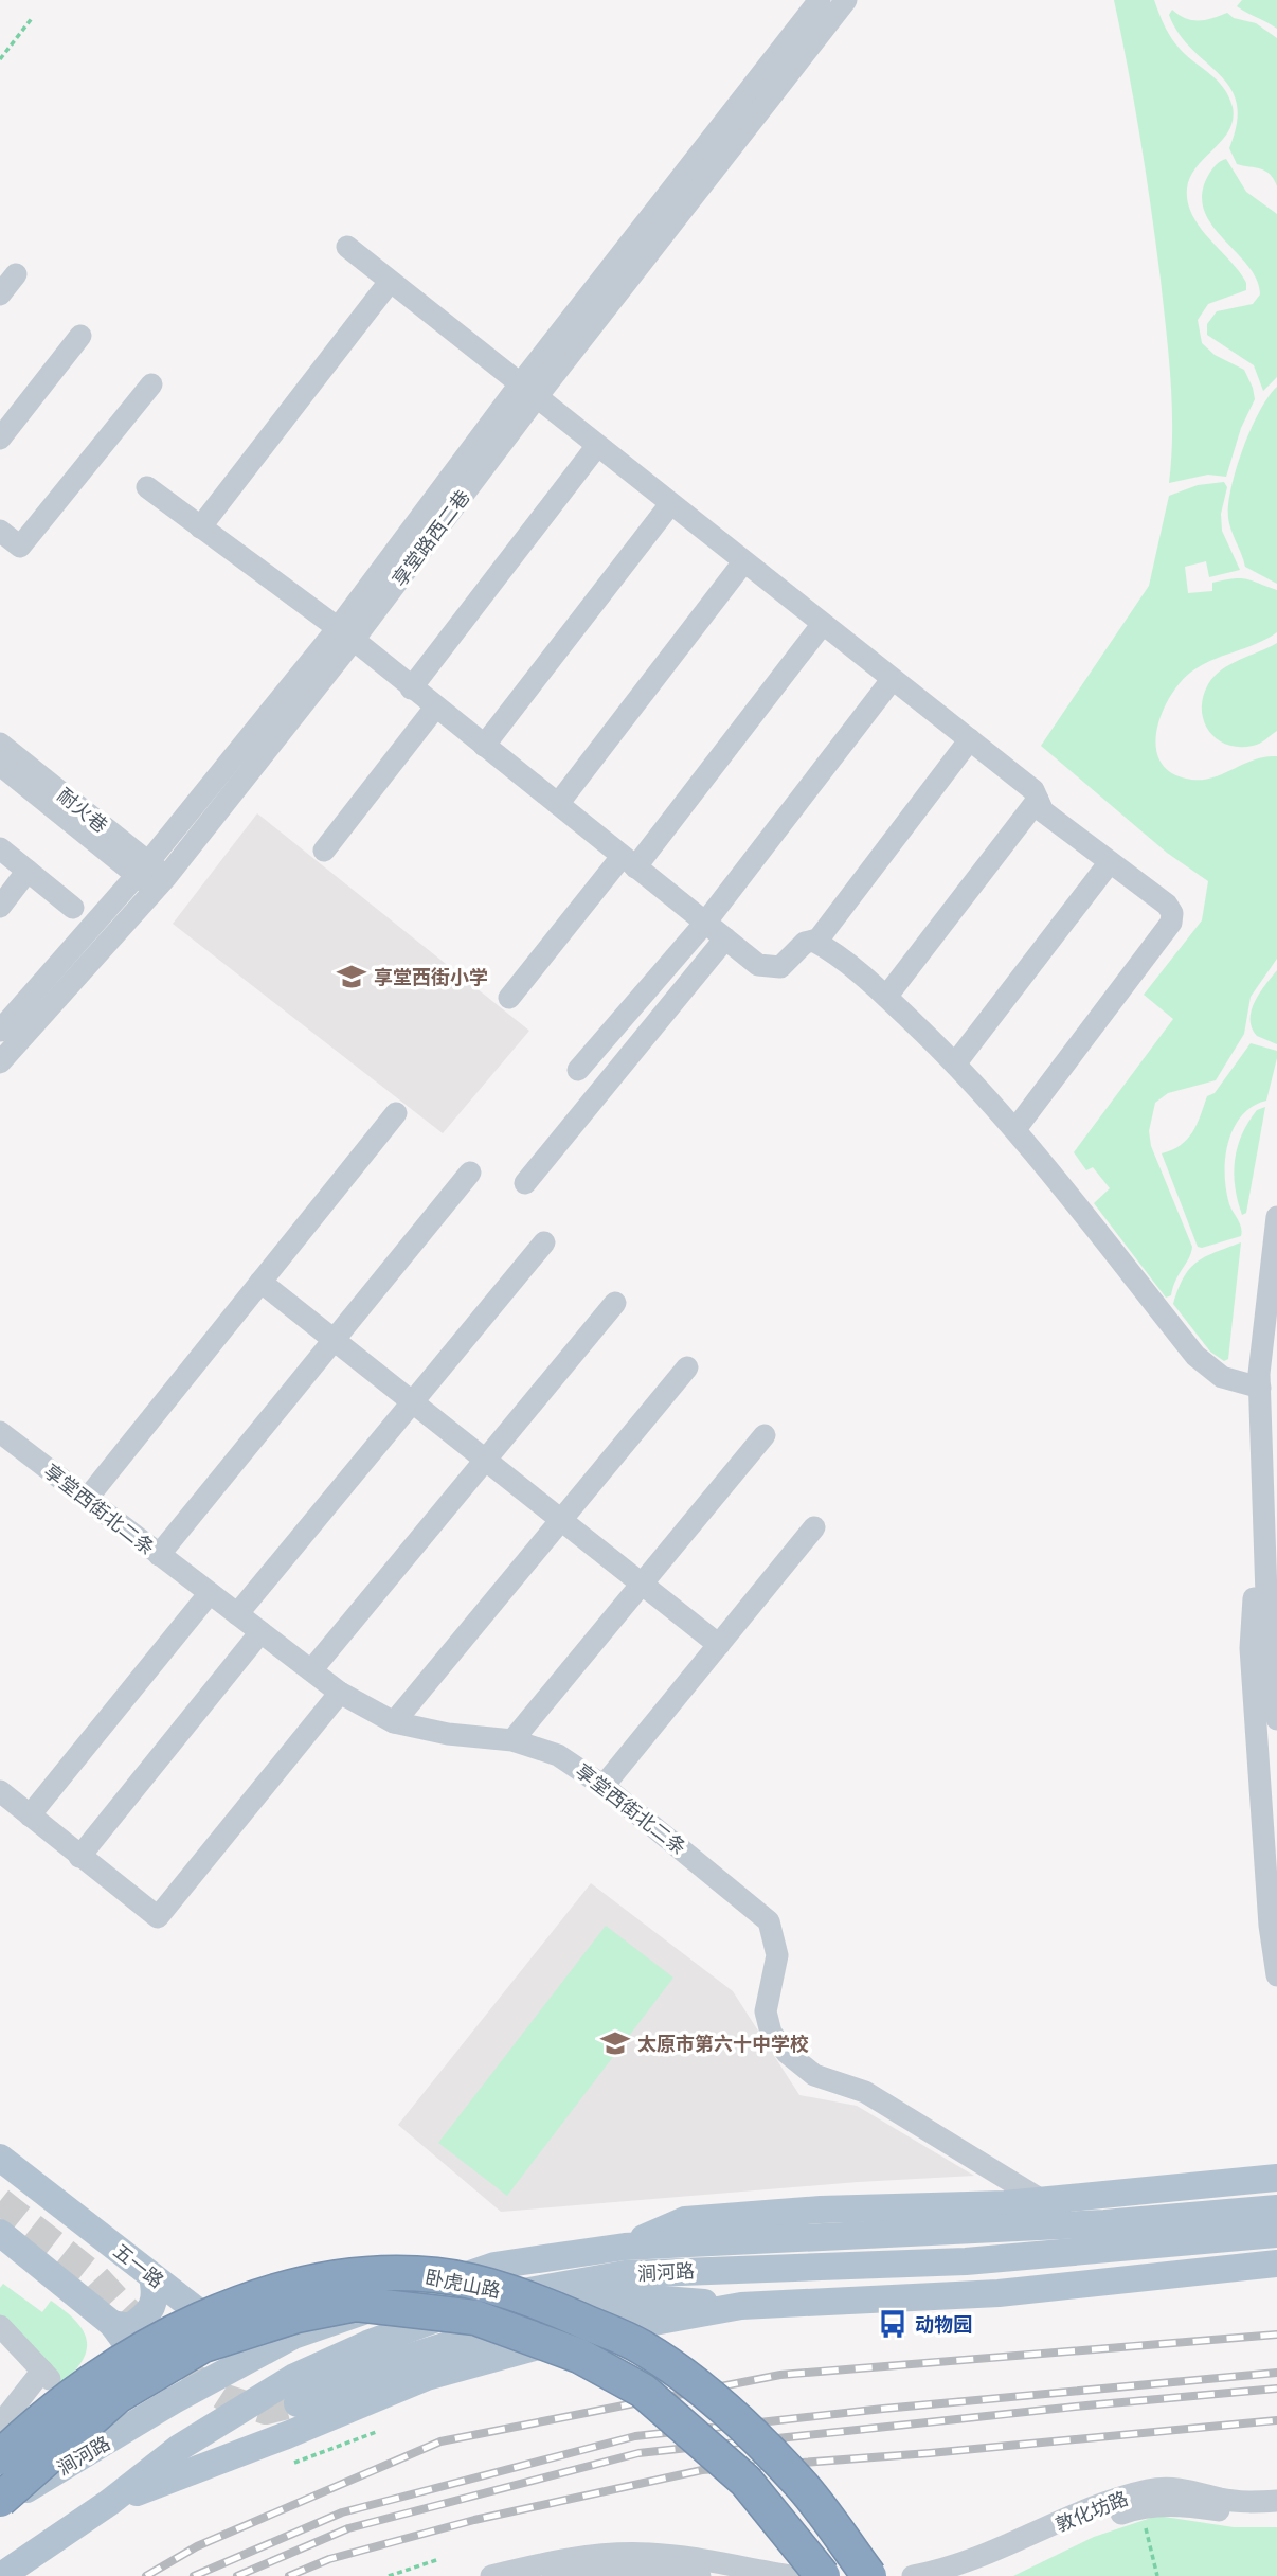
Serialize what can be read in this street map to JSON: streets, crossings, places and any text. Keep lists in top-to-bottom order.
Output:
{
  "streets": {
    "highway": ["卧虎山路"],
    "main road": ["五一路", "涧河路"],
    "street": [
      "享堂路西二巷",
      "耐火巷",
      "享堂西街北二条",
      "敦化坊路"
    ]
  },
  "crossings": [
    ["享堂路西二巷", "耐火巷"],
    ["享堂西街北二条", "涧河路"],
    ["五一路", "涧河路"],
    ["涧河路", "卧虎山路"]
  ],
  "places": {
    "school or university": ["享堂西街小学", "太原市第六十中学校"],
    "bus stop": ["动物园"]
  }
}
